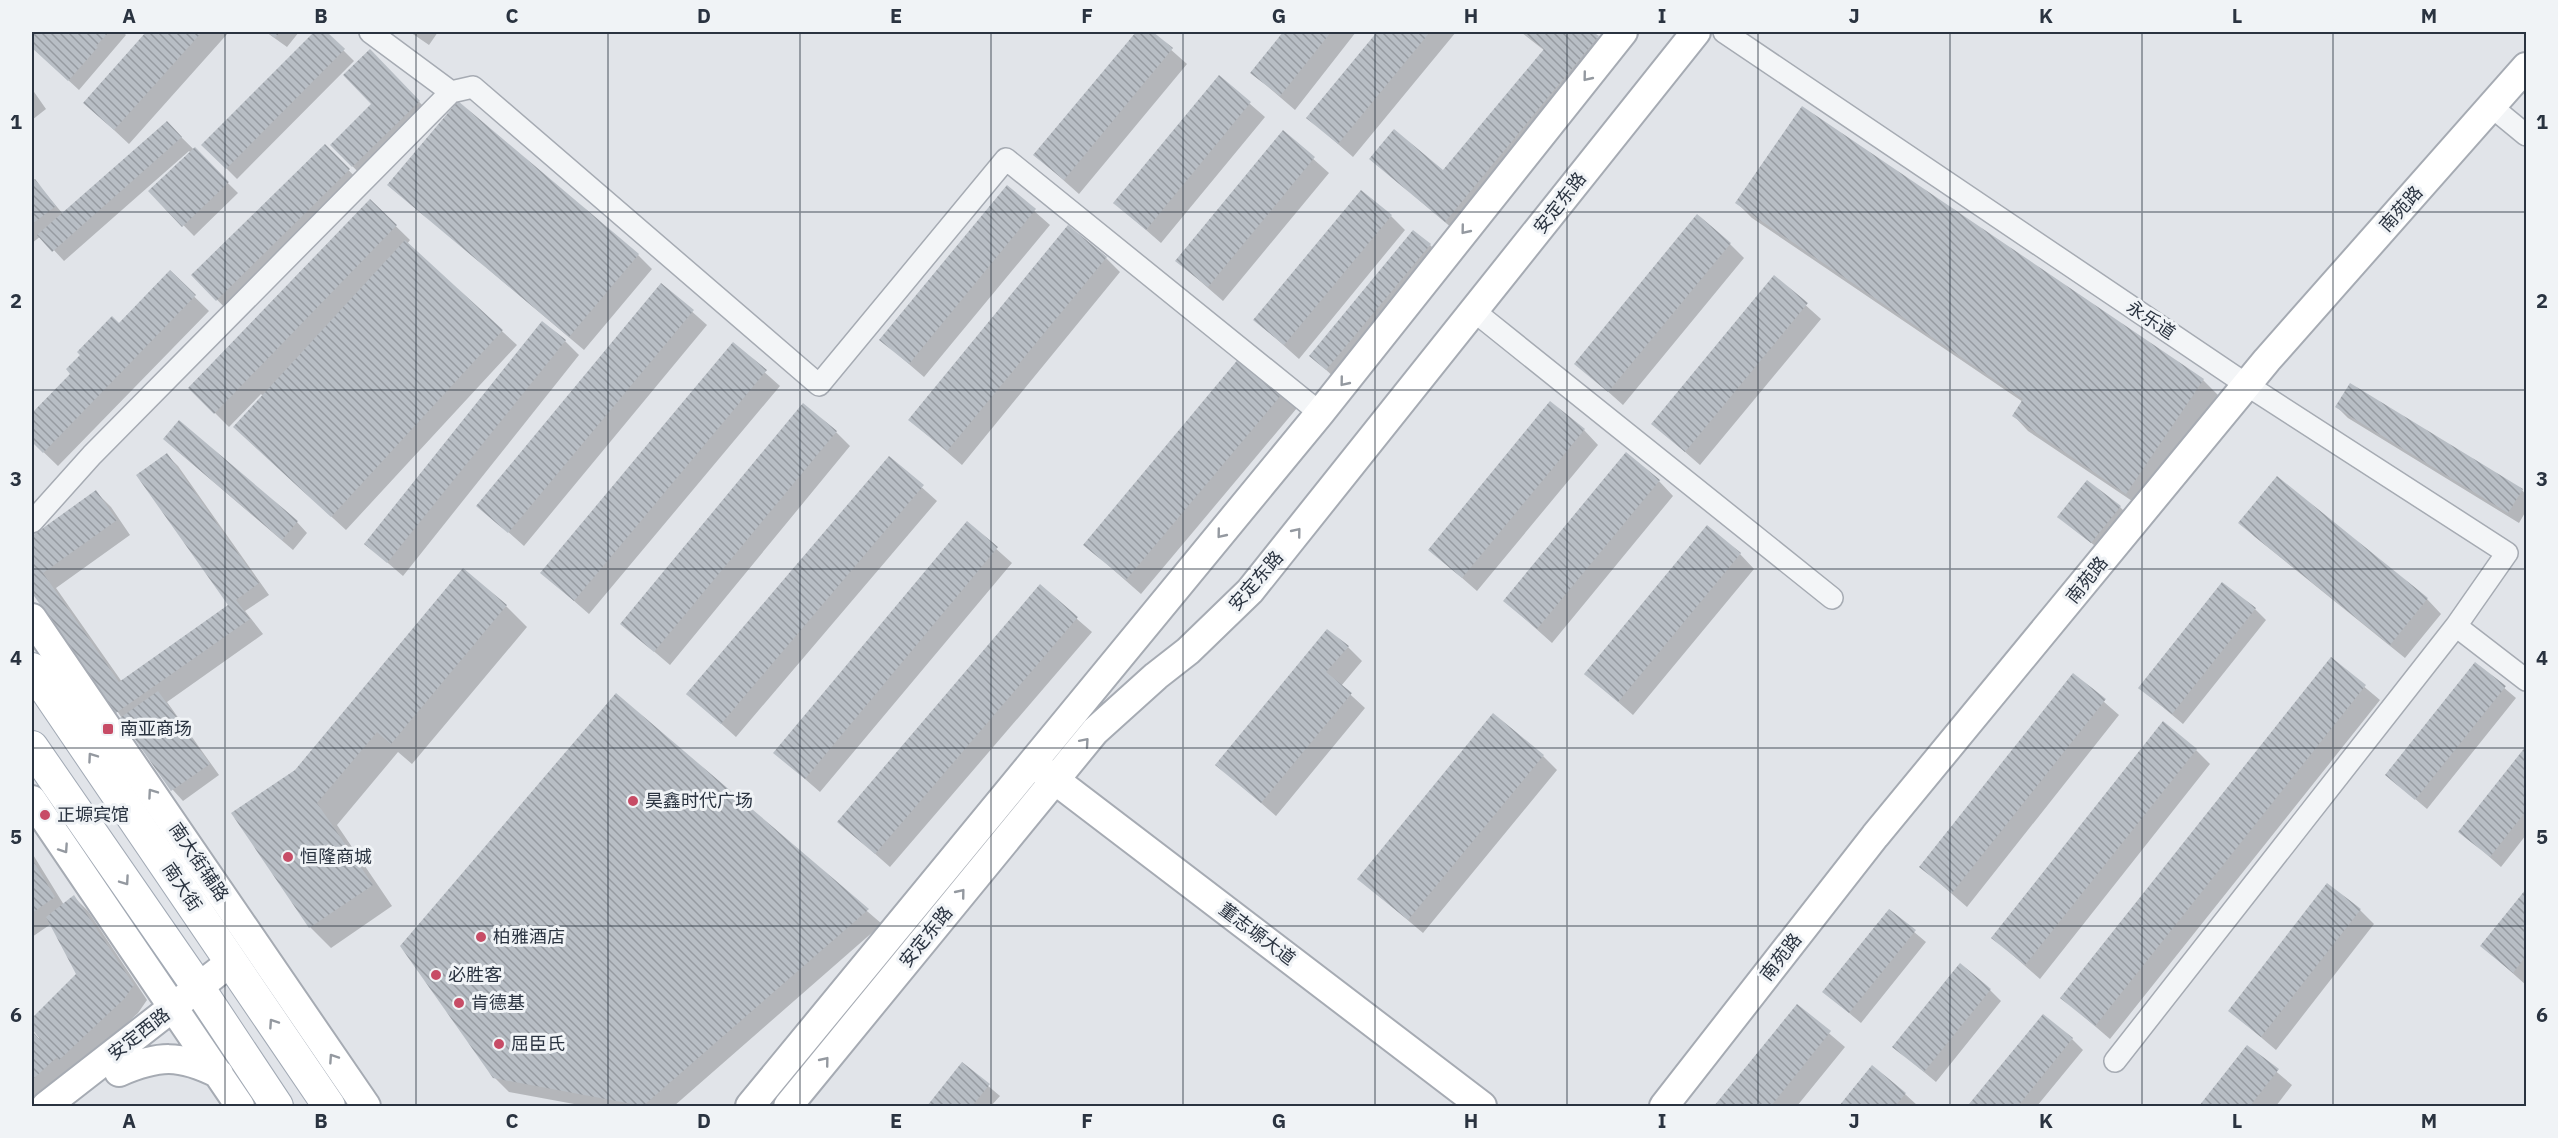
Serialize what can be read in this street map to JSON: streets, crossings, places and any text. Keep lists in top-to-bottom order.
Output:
{
  "streets": {
    "main road": ["南大街"],
    "street": [
      "安定东路",
      "南苑路",
      "永乐道",
      "南大街辅路",
      "董志塬大道",
      "安定西路"
    ]
  },
  "crossings": [
    ["安定东路", "董志塬大道"],
    ["南苑路", "永乐道"],
    ["南大街", "安定西路"]
  ],
  "places": {
    "transit": ["南亚商场"],
    "other": [
      "昊鑫时代广场",
      "正塬宾馆",
      "恒隆商城",
      "柏雅酒店",
      "必胜客",
      "肯德基",
      "屈臣氏"
    ]
  },
  "grid": {
    "columns": [
      "A",
      "B",
      "C",
      "D",
      "E",
      "F",
      "G",
      "H",
      "I",
      "J",
      "K",
      "L",
      "M"
    ],
    "rows": [
      "1",
      "2",
      "3",
      "4",
      "5",
      "6"
    ]
  }
}
